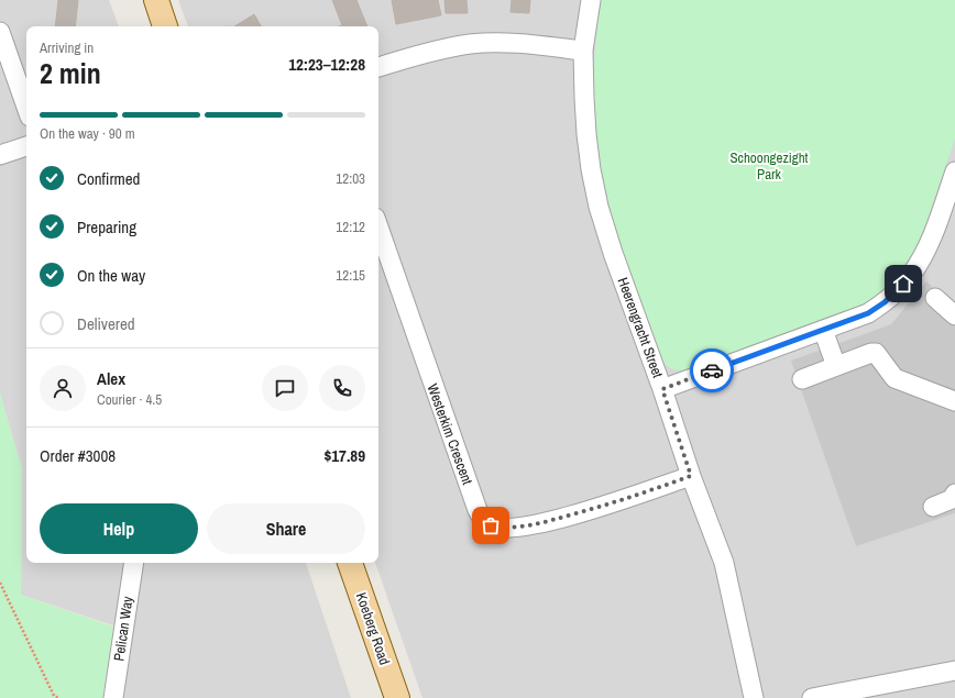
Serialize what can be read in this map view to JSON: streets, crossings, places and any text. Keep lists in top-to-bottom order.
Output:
{
  "streets": {
    "main road": ["Koeberg Road"],
    "street": ["Heerengracht Street", "Westerkim Crescent", "Pelican Way"]
  },
  "crossings": [
    ["Heerengracht Street", "Westerkim Crescent"]
  ],
  "parks": ["Schoongezight Park"],
  "page": {
    "heading": ["2 min", "Arriving in", "12:23–12:28"],
    "panel": [
      "Alex",
      "Courier · 4.5",
      "Order #3008",
      "$17.89"
    ],
    "bar": "On the way · 90 m",
    "list": [
      ["Confirmed", "12:03"],
      ["Preparing", "12:12"],
      ["On the way", "12:15"],
      "Delivered"
    ],
    "buttons": ["Help", "Share"]
  }
}
